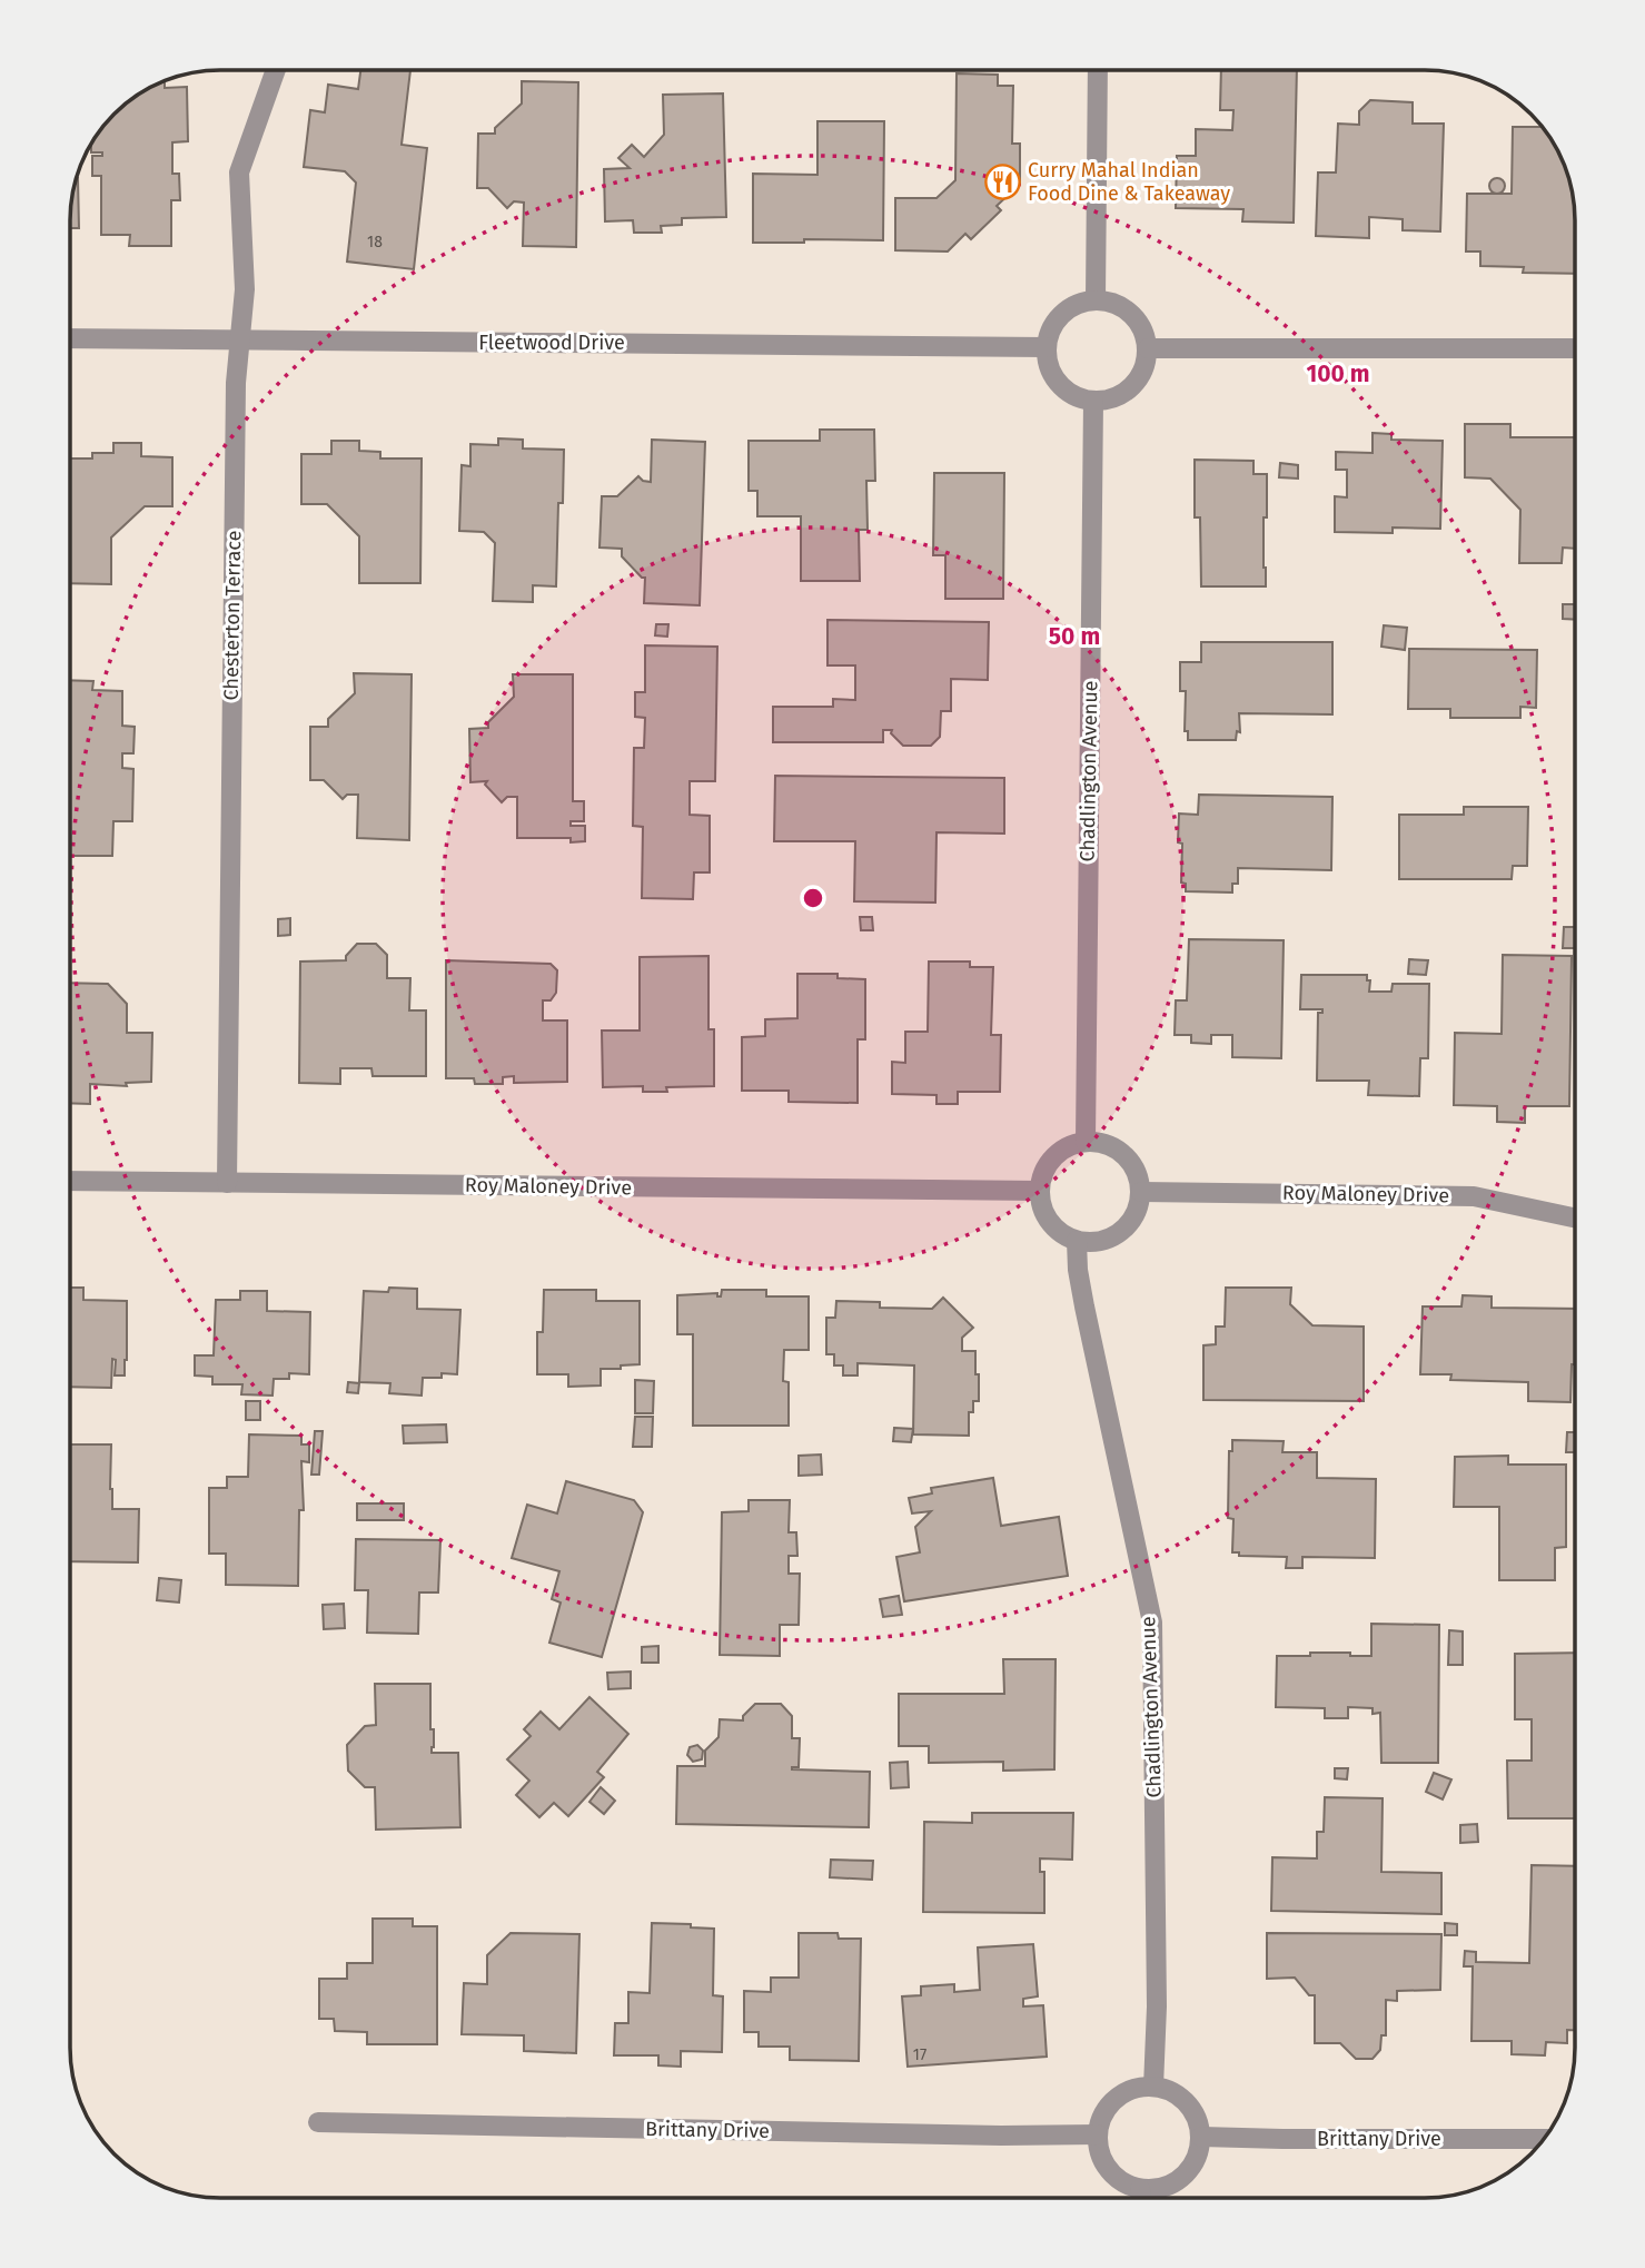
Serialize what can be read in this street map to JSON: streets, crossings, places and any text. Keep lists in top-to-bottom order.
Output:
{
  "streets": {
    "street": [
      "Fleetwood Drive",
      "Chesterton Terrace",
      "Chadlington Avenue",
      "Roy Maloney Drive",
      "Brittany Drive"
    ]
  },
  "crossings": [
    ["Fleetwood Drive", "Chesterton Terrace"],
    ["Fleetwood Drive", "Chadlington Avenue"],
    ["Chesterton Terrace", "Roy Maloney Drive"],
    ["Chadlington Avenue", "Roy Maloney Drive"],
    ["Chadlington Avenue", "Brittany Drive"]
  ],
  "places": {
    "restaurant": ["Curry Mahal Indian Food Dine & Takeaway"]
  },
  "house_numbers": ["18", "17"],
  "rings": ["100 m", "50 m"]
}
